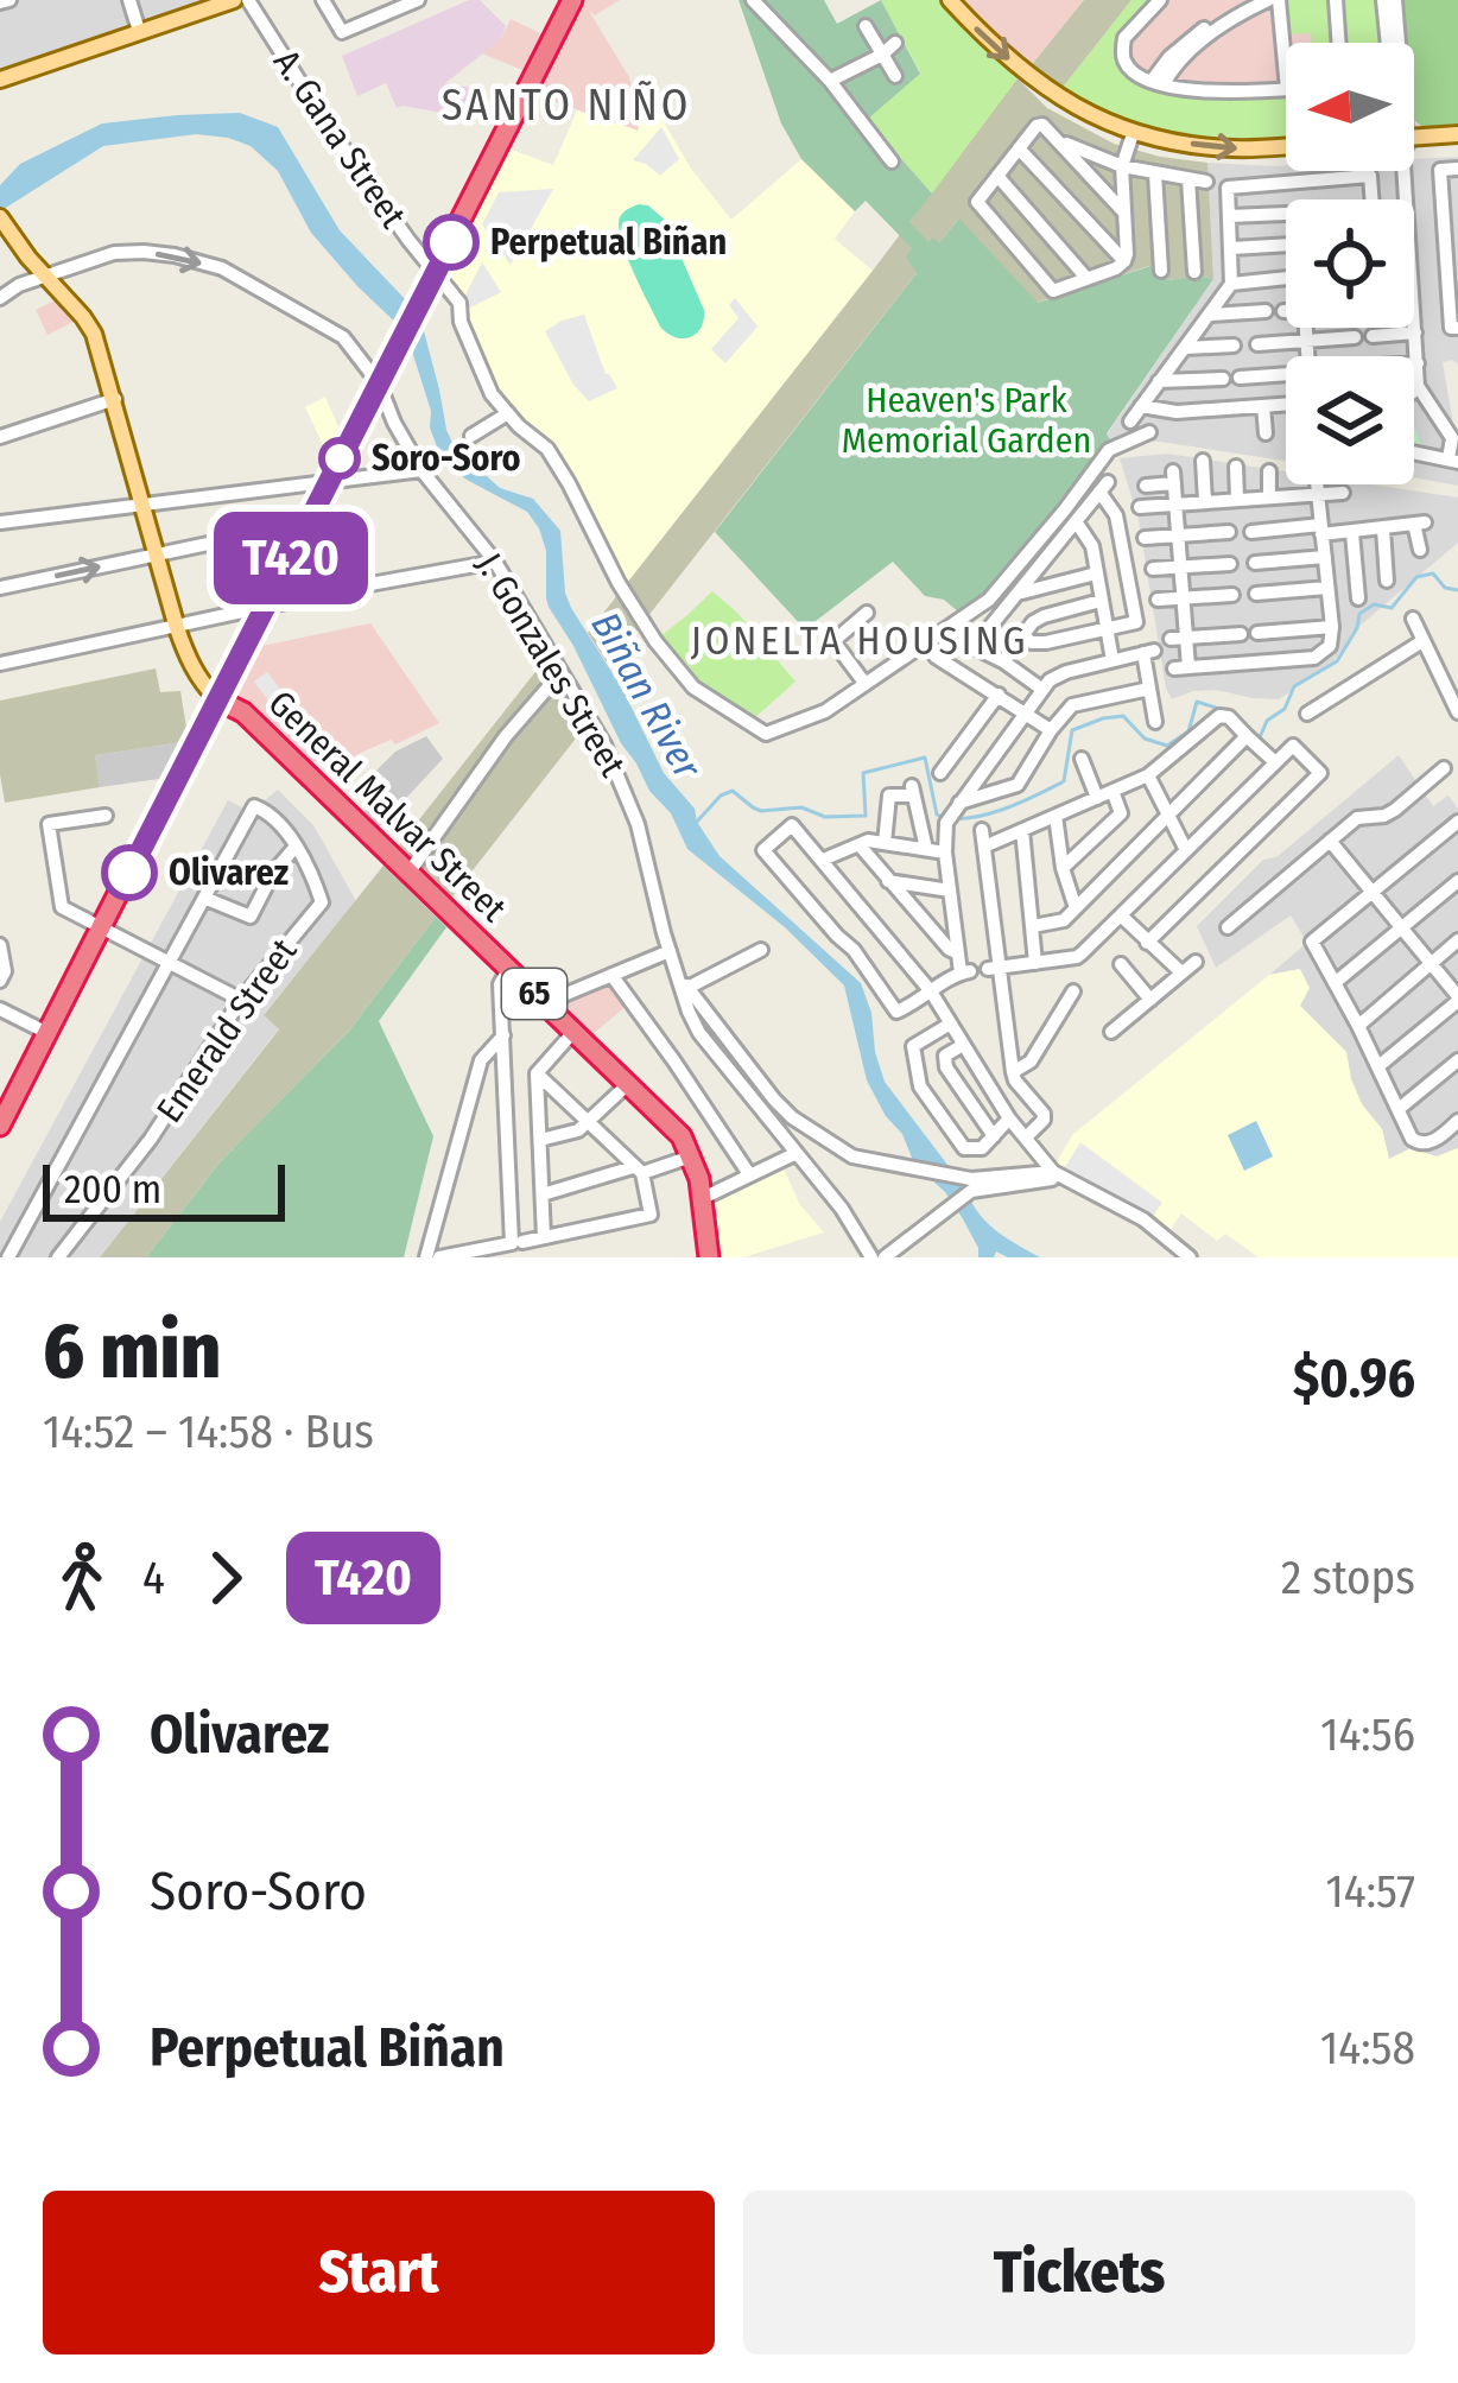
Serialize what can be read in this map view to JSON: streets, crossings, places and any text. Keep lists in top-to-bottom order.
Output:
{
  "streets": {
    "highway": ["General Malvar Street", "65"],
    "street": ["A. Gana Street", "J. Gonzales Street", "Emerald Street"]
  },
  "crossings": [
    ["J. Gonzales Street", "General Malvar Street"]
  ],
  "districts": ["SANTO NIÑO", "JONELTA HOUSING"],
  "water": ["Biñan River"],
  "parks": ["Heaven's Park Memorial Garden"],
  "places": ["Perpetual Biñan", "Soro-Soro", "Olivarez"],
  "lines": ["bus line T420"],
  "scale_bar": "200 m",
  "north": "left",
  "page": {
    "on_map": "T420",
    "scale": "200 m",
    "heading": ["6 min", "14:52 – 14:58 · Bus", "$0.96"],
    "legs": ["4", "T420", "2 stops"],
    "list": [
      {
        "name": "Olivarez",
        "value": "14:56"
      },
      {
        "name": "Soro-Soro",
        "value": "14:57"
      },
      {
        "name": "Perpetual Biñan",
        "value": "14:58"
      }
    ],
    "buttons": ["Start", "Tickets"]
  }
}
